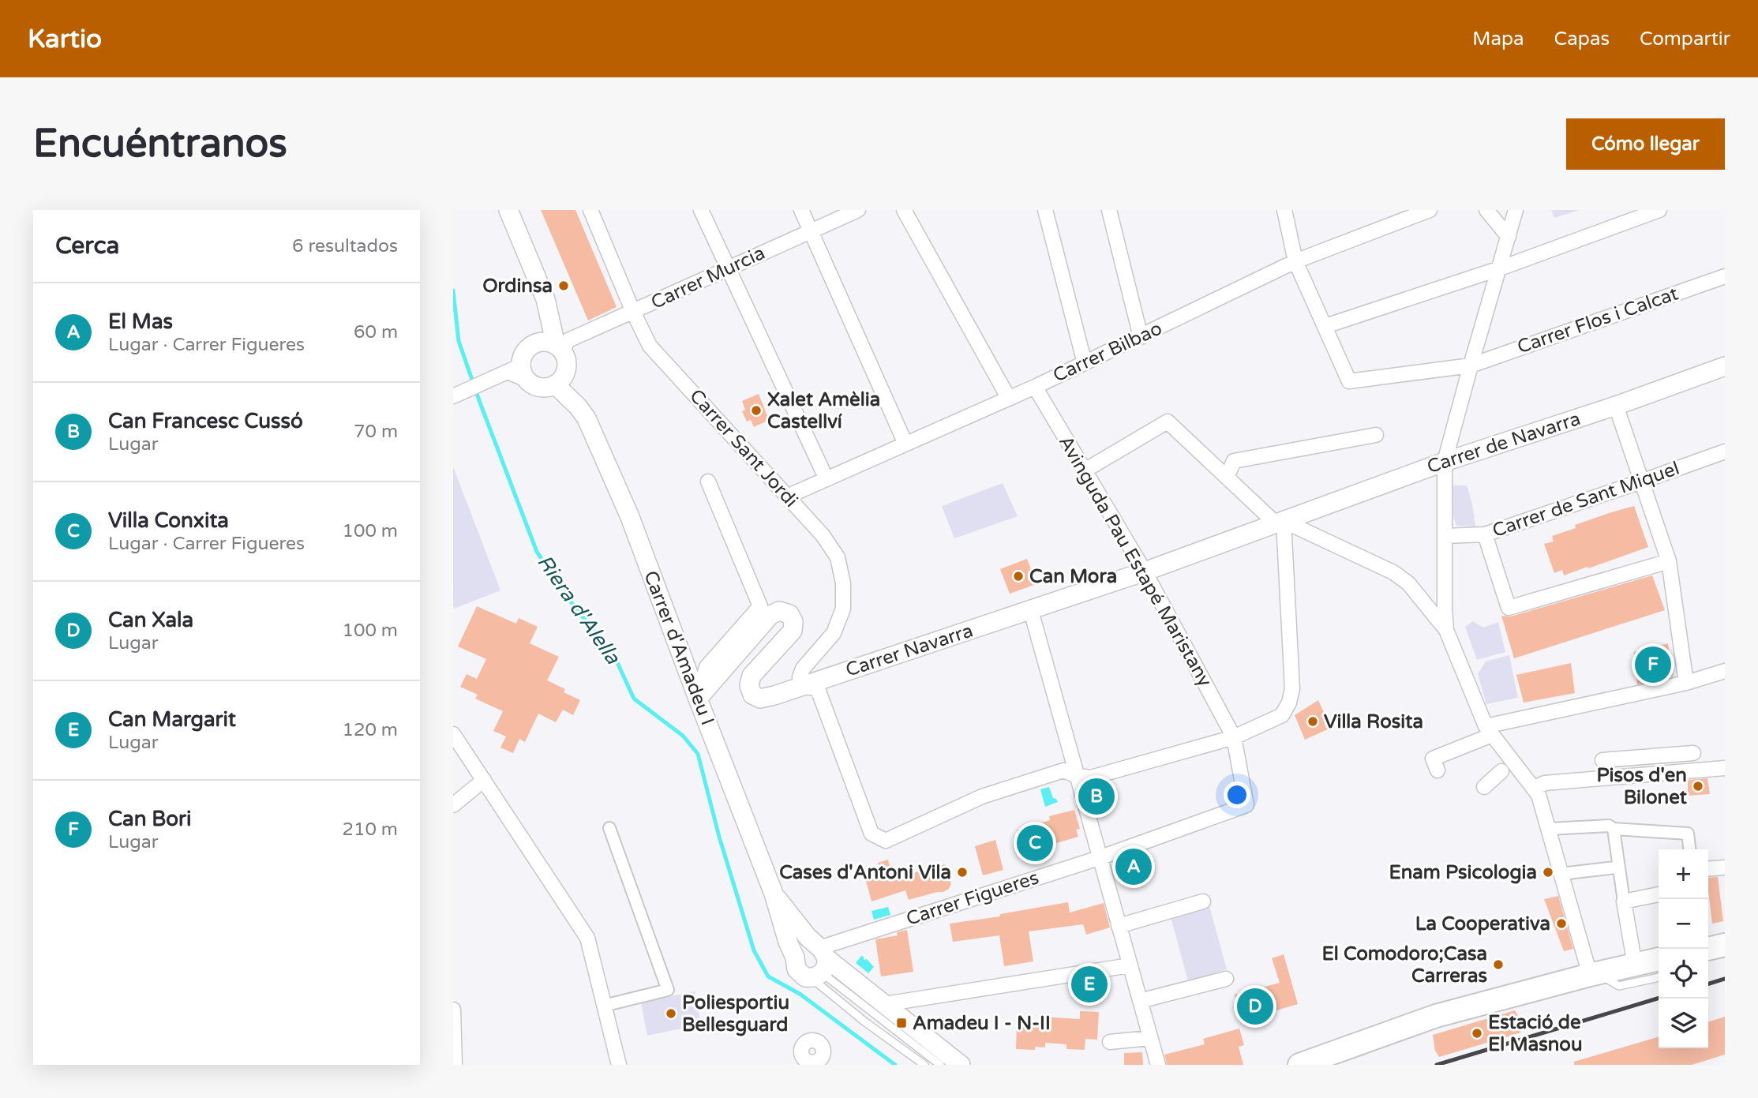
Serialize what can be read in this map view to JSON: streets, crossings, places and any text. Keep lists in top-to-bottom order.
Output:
{
  "streets": {
    "street": [
      "Carrer Murcia",
      "Carrer Flos i Calcat",
      "Carrer Bilbao",
      "Carrer de Navarra",
      "Carrer Sant Jordi",
      "Carrer de Sant Miquel",
      "Avinguda Pau Estapé Maristany",
      "Carrer d'Amadeu I",
      "Carrer Navarra",
      "Carrer Figueres"
    ]
  },
  "crossings": [
    ["Carrer Murcia", "Carrer Sant Jordi"],
    ["Carrer Bilbao", "Carrer Sant Jordi"],
    ["Carrer Bilbao", "Avinguda Pau Estapé Maristany"],
    ["Carrer de Navarra", "Carrer Navarra"],
    ["Carrer Sant Jordi", "Carrer Navarra"],
    ["Avinguda Pau Estapé Maristany", "Carrer Navarra"],
    ["Avinguda Pau Estapé Maristany", "Carrer Figueres"],
    ["Carrer d'Amadeu I", "Carrer Navarra"],
    ["Carrer d'Amadeu I", "Carrer Figueres"]
  ],
  "water": ["Riera d'Alella"],
  "places": {
    "other": [
      "Ordinsa",
      "Xalet Amèlia Castellví",
      "Can Mora",
      "Villa Rosita",
      "Pisos d'en Bilonet",
      "Cases d'Antoni Vila",
      "Enam Psicologia",
      "La Cooperativa",
      "El Comodoro;Casa Carreras",
      "Poliesportiu Bellesguard",
      "Estació de El Masnou"
    ],
    "transit": ["Amadeu I - N-II"]
  },
  "page": {
    "header": "Kartio",
    "nav": ["Mapa", "Capas", "Compartir"],
    "buttons": "Cómo llegar",
    "title": "Encuéntranos",
    "heading": ["Cerca", "6 resultados"],
    "list": [
      {
        "mark": "A",
        "name": "El Mas",
        "note": "Lugar · Carrer Figueres",
        "value": "60 m"
      },
      {
        "mark": "B",
        "name": "Can Francesc Cussó",
        "note": "Lugar",
        "value": "70 m"
      },
      {
        "mark": "C",
        "name": "Villa Conxita",
        "note": "Lugar · Carrer Figueres",
        "value": "100 m"
      },
      {
        "mark": "D",
        "name": "Can Xala",
        "note": "Lugar",
        "value": "100 m"
      },
      {
        "mark": "E",
        "name": "Can Margarit",
        "note": "Lugar",
        "value": "120 m"
      },
      {
        "mark": "F",
        "name": "Can Bori",
        "note": "Lugar",
        "value": "210 m"
      }
    ],
    "pins": [
      "F",
      "B",
      "C",
      "A",
      "E",
      "D"
    ],
    "map_buttons": ["+", "−"]
  }
}
